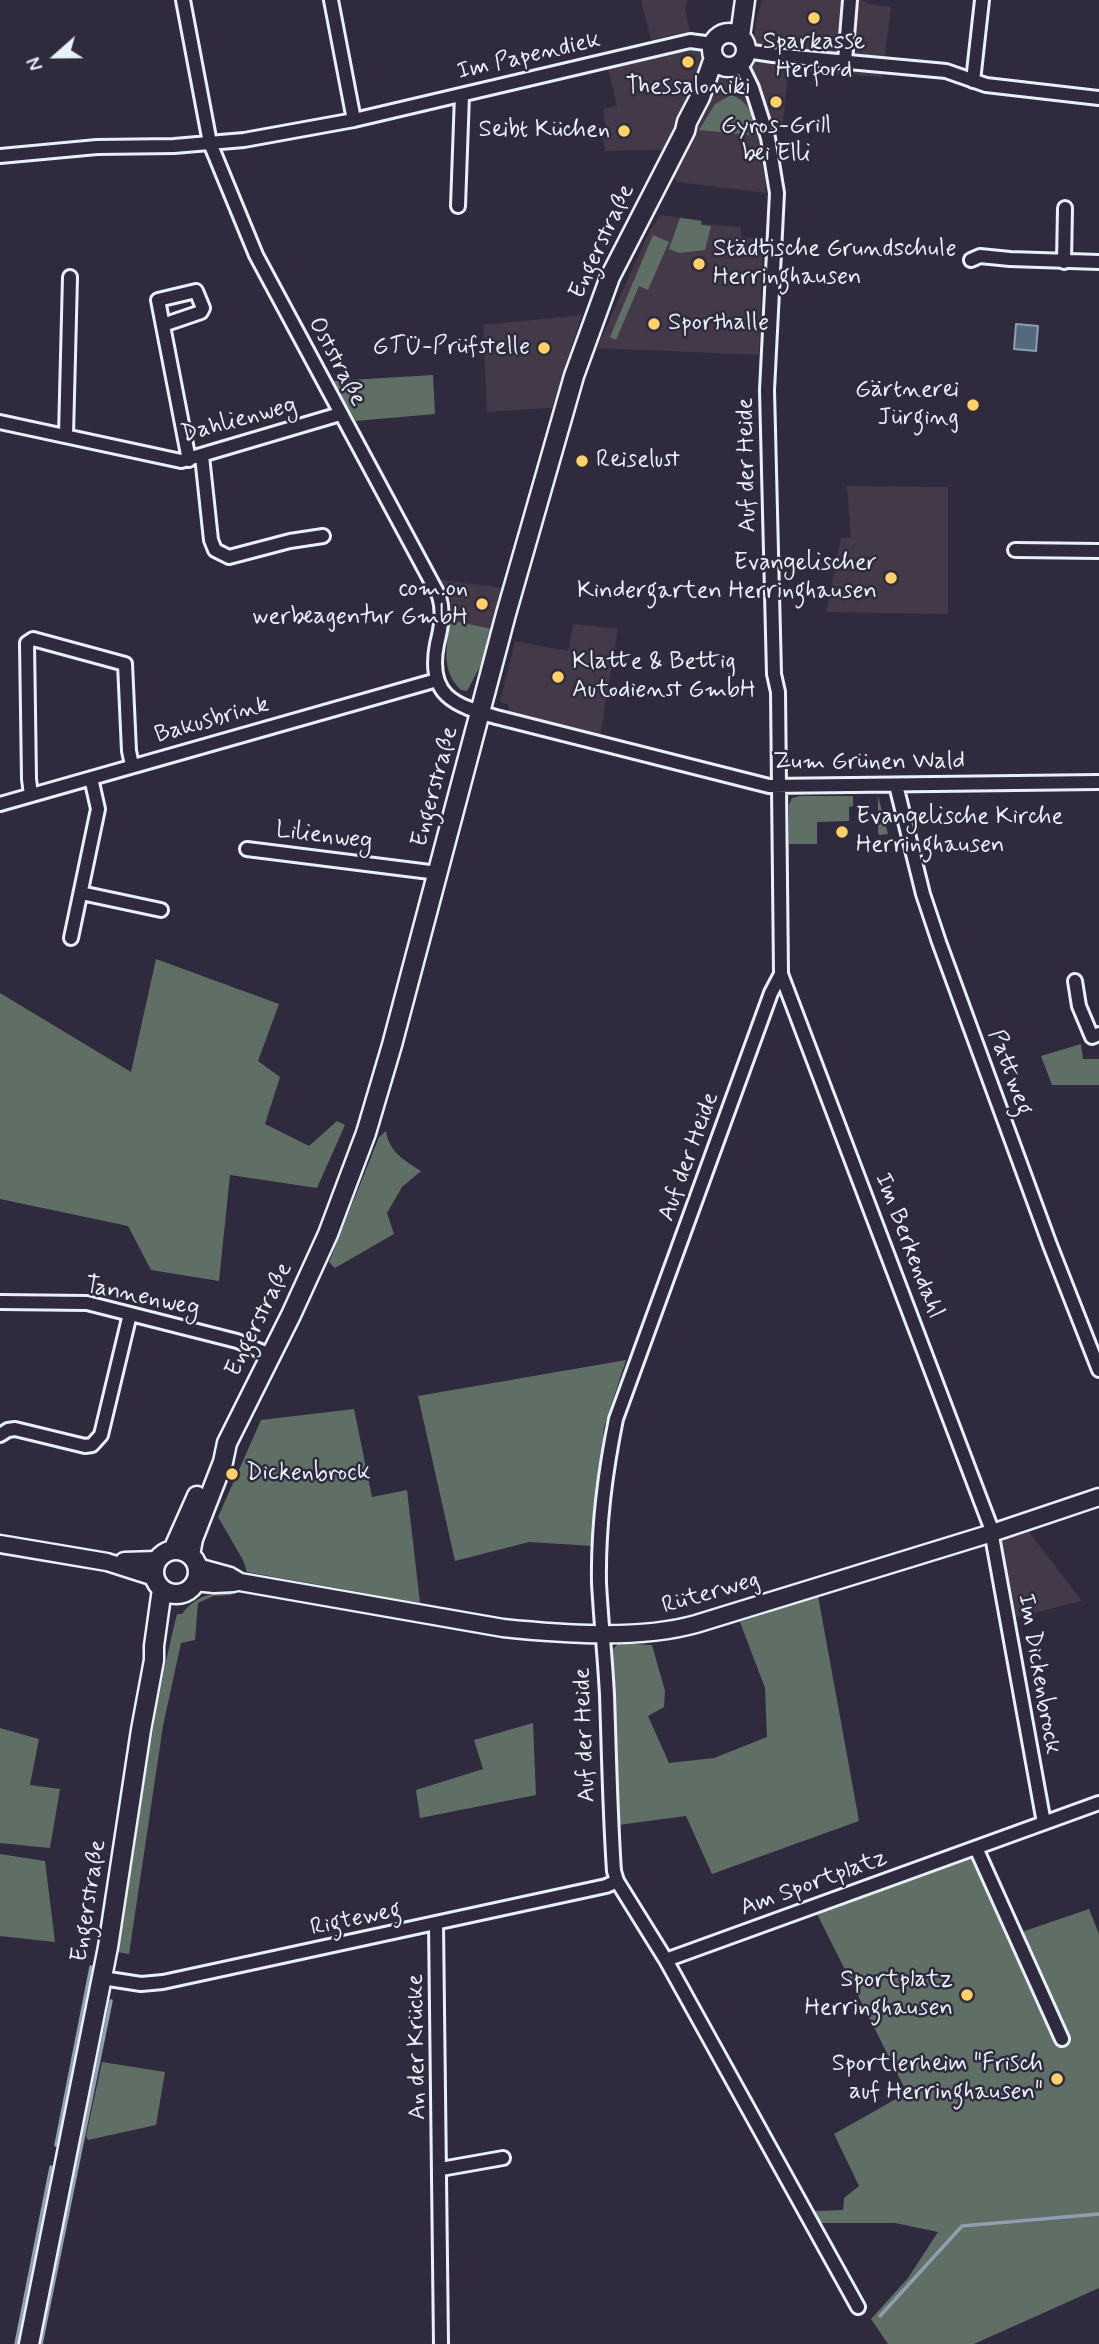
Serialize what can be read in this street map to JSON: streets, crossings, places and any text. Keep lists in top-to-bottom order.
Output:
{
  "streets": {
    "main road": ["Engerstraße"],
    "street": [
      "Im Papendiek",
      "Oststraße",
      "Dahlienweg",
      "Auf der Heide",
      "Bakusbrink",
      "Zum Grünen Wald",
      "Lilienweg",
      "Pattweg",
      "Im Berkendahl",
      "Tannenweg",
      "Rüterweg",
      "Im Dickenbrock",
      "Am Sportplatz",
      "Rigteweg",
      "An der Krücke"
    ]
  },
  "crossings": [
    ["Im Papendiek", "Engerstraße"],
    ["Im Papendiek", "Oststraße"],
    ["Im Papendiek", "Auf der Heide"],
    ["Engerstraße", "Auf der Heide"],
    ["Engerstraße", "Zum Grünen Wald"],
    ["Engerstraße", "Lilienweg"],
    ["Engerstraße", "Tannenweg"],
    ["Engerstraße", "Rüterweg"],
    ["Engerstraße", "Rigteweg"],
    ["Oststraße", "Dahlienweg"],
    ["Oststraße", "Bakusbrink"],
    ["Auf der Heide", "Zum Grünen Wald"],
    ["Auf der Heide", "Im Berkendahl"],
    ["Auf der Heide", "Rüterweg"],
    ["Auf der Heide", "Am Sportplatz"],
    ["Auf der Heide", "Rigteweg"],
    ["Zum Grünen Wald", "Pattweg"],
    ["Im Berkendahl", "Rüterweg"],
    ["Im Berkendahl", "Im Dickenbrock"],
    ["Rüterweg", "Im Dickenbrock"],
    ["Im Dickenbrock", "Am Sportplatz"],
    ["Rigteweg", "An der Krücke"]
  ],
  "places": [
    "Sparkasse Herford",
    "Thessaloniki",
    "Gyros-Grill bei Elli",
    "Seibt Küchen",
    "Städtische Grundschule Herringhausen",
    "Sporthalle",
    "GTÜ-Prüfstelle",
    "Gärtnerei Jürging",
    "Reiselust",
    "Evangelischer Kindergarten Herringhausen",
    "com.on werbeagentur GmbH",
    "Klatte & Bettig Autodienst GmbH",
    "Evangelische Kirche Herringhausen",
    "Dickenbrock",
    "Sportplatz Herringhausen",
    "Sportlerheim \"Frisch auf Herringhausen\""
  ],
  "north": "left"
}
